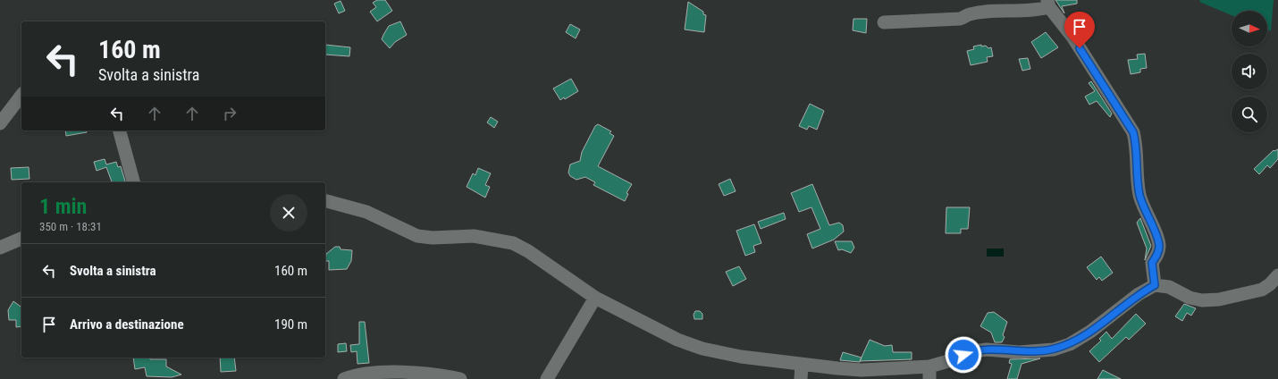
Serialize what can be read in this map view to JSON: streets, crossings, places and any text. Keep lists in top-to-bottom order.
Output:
{
  "north": "right",
  "page": {
    "turn": ["160 m", "Svolta a sinistra"],
    "heading": ["1 min", "350 m · 18:31"],
    "list": [
      {
        "name": "Svolta a sinistra",
        "value": "160 m"
      },
      {
        "name": "Arrivo a destinazione",
        "value": "190 m"
      }
    ]
  }
}
